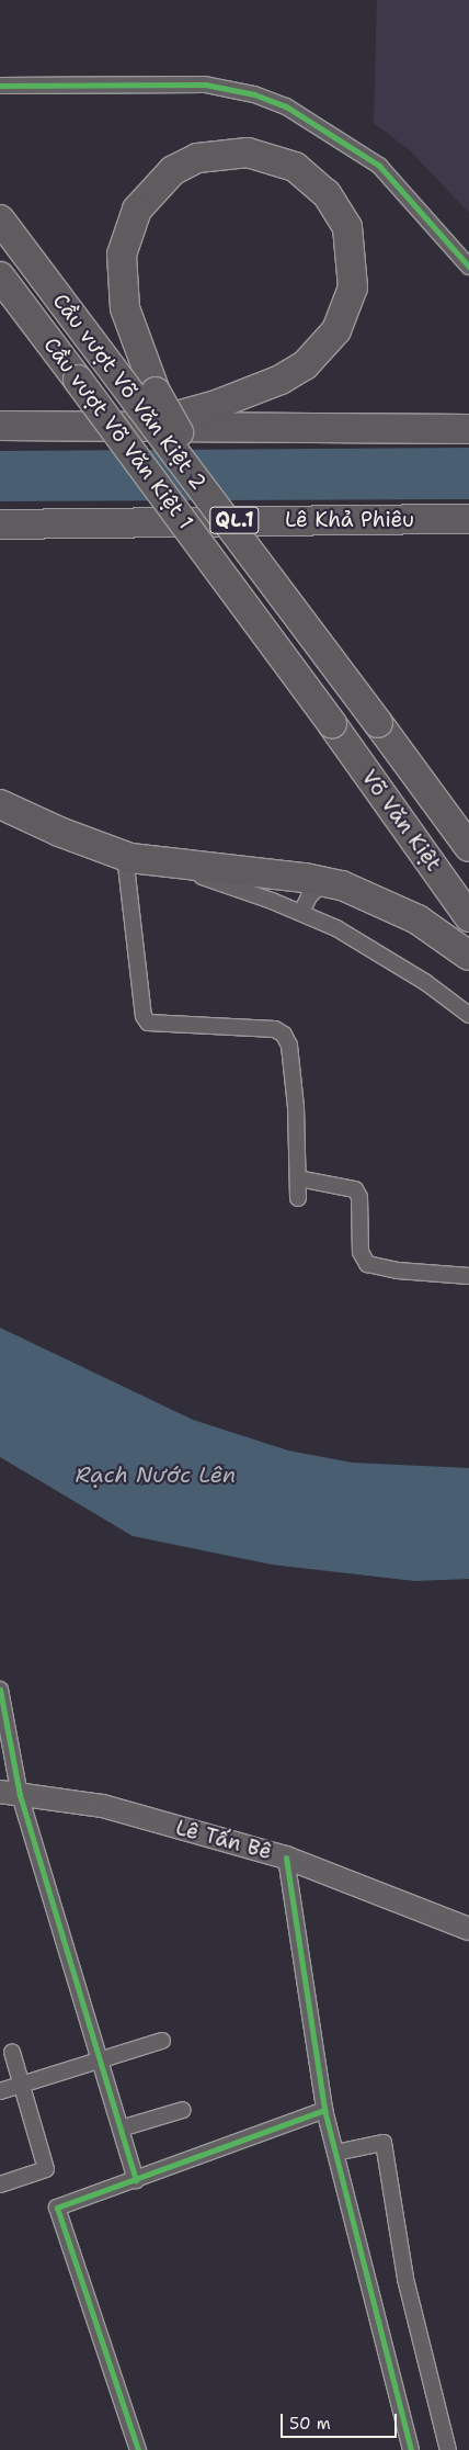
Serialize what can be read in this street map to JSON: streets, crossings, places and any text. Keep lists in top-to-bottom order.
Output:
{
  "streets": {
    "highway": [
      "Cầu vượt Võ Văn Kiệt 2",
      "Cầu vượt Võ Văn Kiệt 1",
      "QL.1",
      "Lê Khả Phiêu",
      "Võ Văn Kiệt"
    ],
    "street": ["Lê Tấn Bê"]
  },
  "crossings": [
    ["Cầu vượt Võ Văn Kiệt 2", "Võ Văn Kiệt"],
    ["Cầu vượt Võ Văn Kiệt 1", "Võ Văn Kiệt"]
  ],
  "water": ["Rạch Nước Lên"],
  "scale_bar": "50 m"
}
